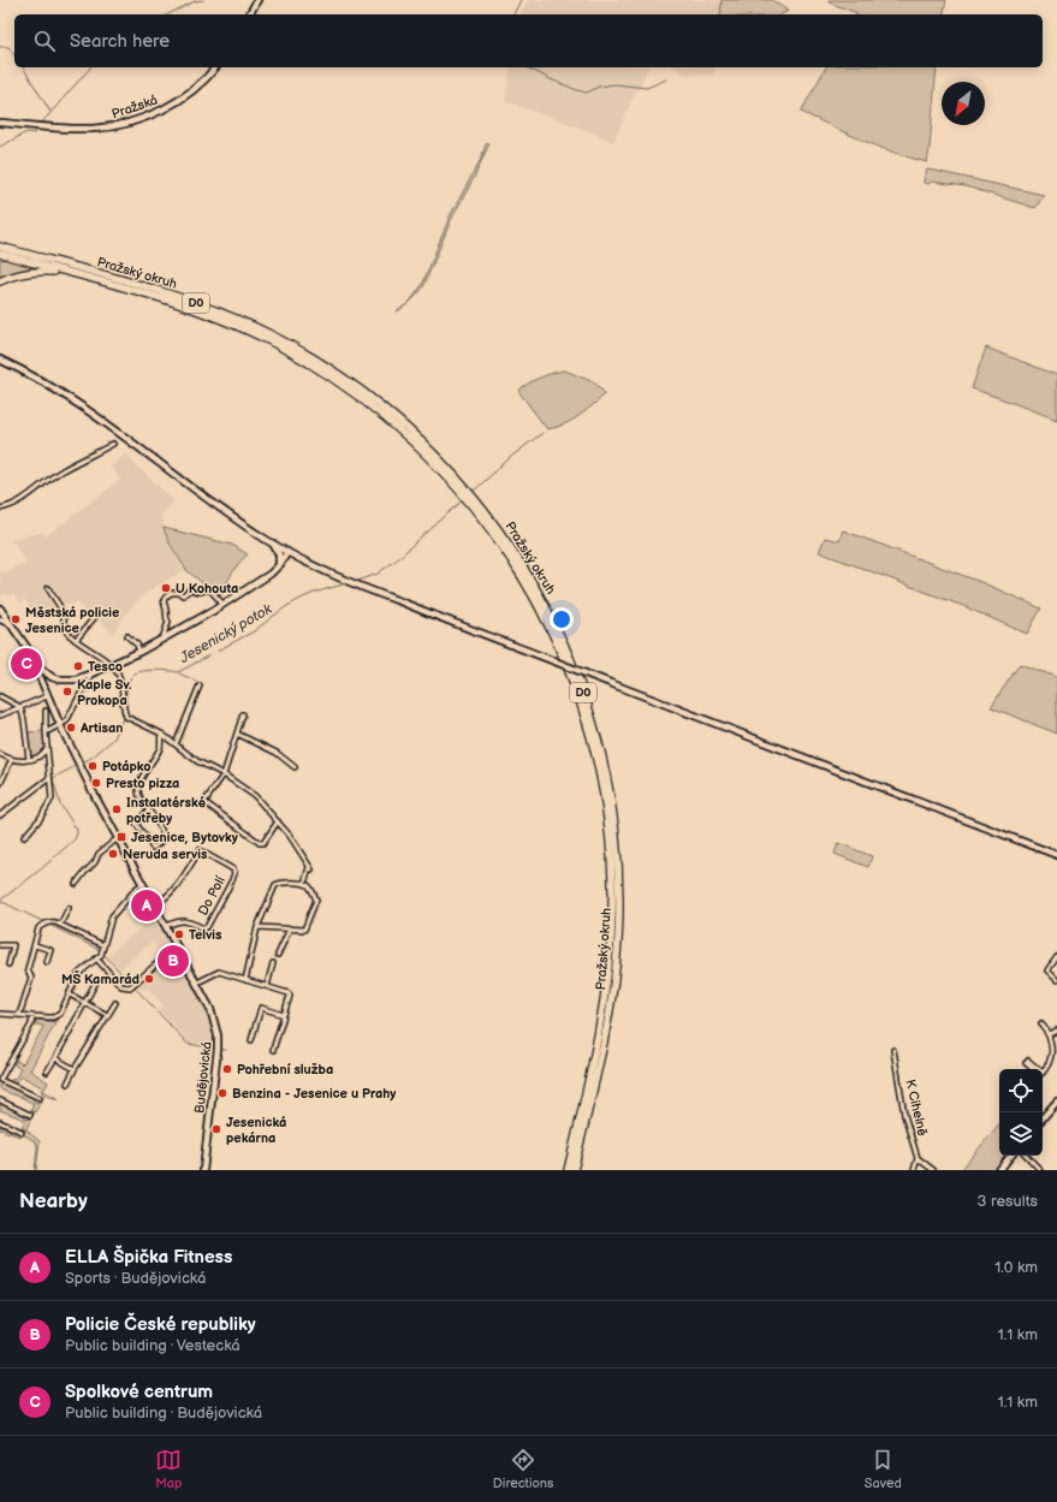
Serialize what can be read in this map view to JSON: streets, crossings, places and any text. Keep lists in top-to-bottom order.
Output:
{
  "streets": {
    "highway": ["Pražský okruh", "D0"],
    "main road": ["Pražská", "Budějovická"],
    "street": ["Do Polí", "K Cihelně"]
  },
  "crossings": [
    ["Do Polí", "Budějovická"]
  ],
  "water": ["Jesenický potok"],
  "places": {
    "other": [
      "U Kohouta",
      "Městská policie Jesenice",
      "Tesco",
      "Kaple Sv. Prokopa",
      "Artisan",
      "Potápko",
      "Presto pizza",
      "Instalatérské potřeby",
      "Neruda servis",
      "Telvis",
      "MŠ Kamarád",
      "Pohřební služba",
      "Benzina - Jesenice u Prahy",
      "Jesenická pekárna"
    ],
    "transit": ["Jesenice, Bytovky"]
  },
  "north": "bottom left",
  "page": {
    "search": "Search here",
    "pins": ["C", "A", "B"],
    "heading": ["Nearby", "3 results"],
    "list": [
      {
        "mark": "A",
        "name": "ELLA Špička Fitness",
        "note": "Sports · Budějovická",
        "value": "1.0 km"
      },
      {
        "mark": "B",
        "name": "Policie České republiky",
        "note": "Public building · Vestecká",
        "value": "1.1 km"
      },
      {
        "mark": "C",
        "name": "Spolkové centrum",
        "note": "Public building · Budějovická",
        "value": "1.1 km"
      }
    ],
    "nav": ["Map", "Directions", "Saved"]
  }
}
